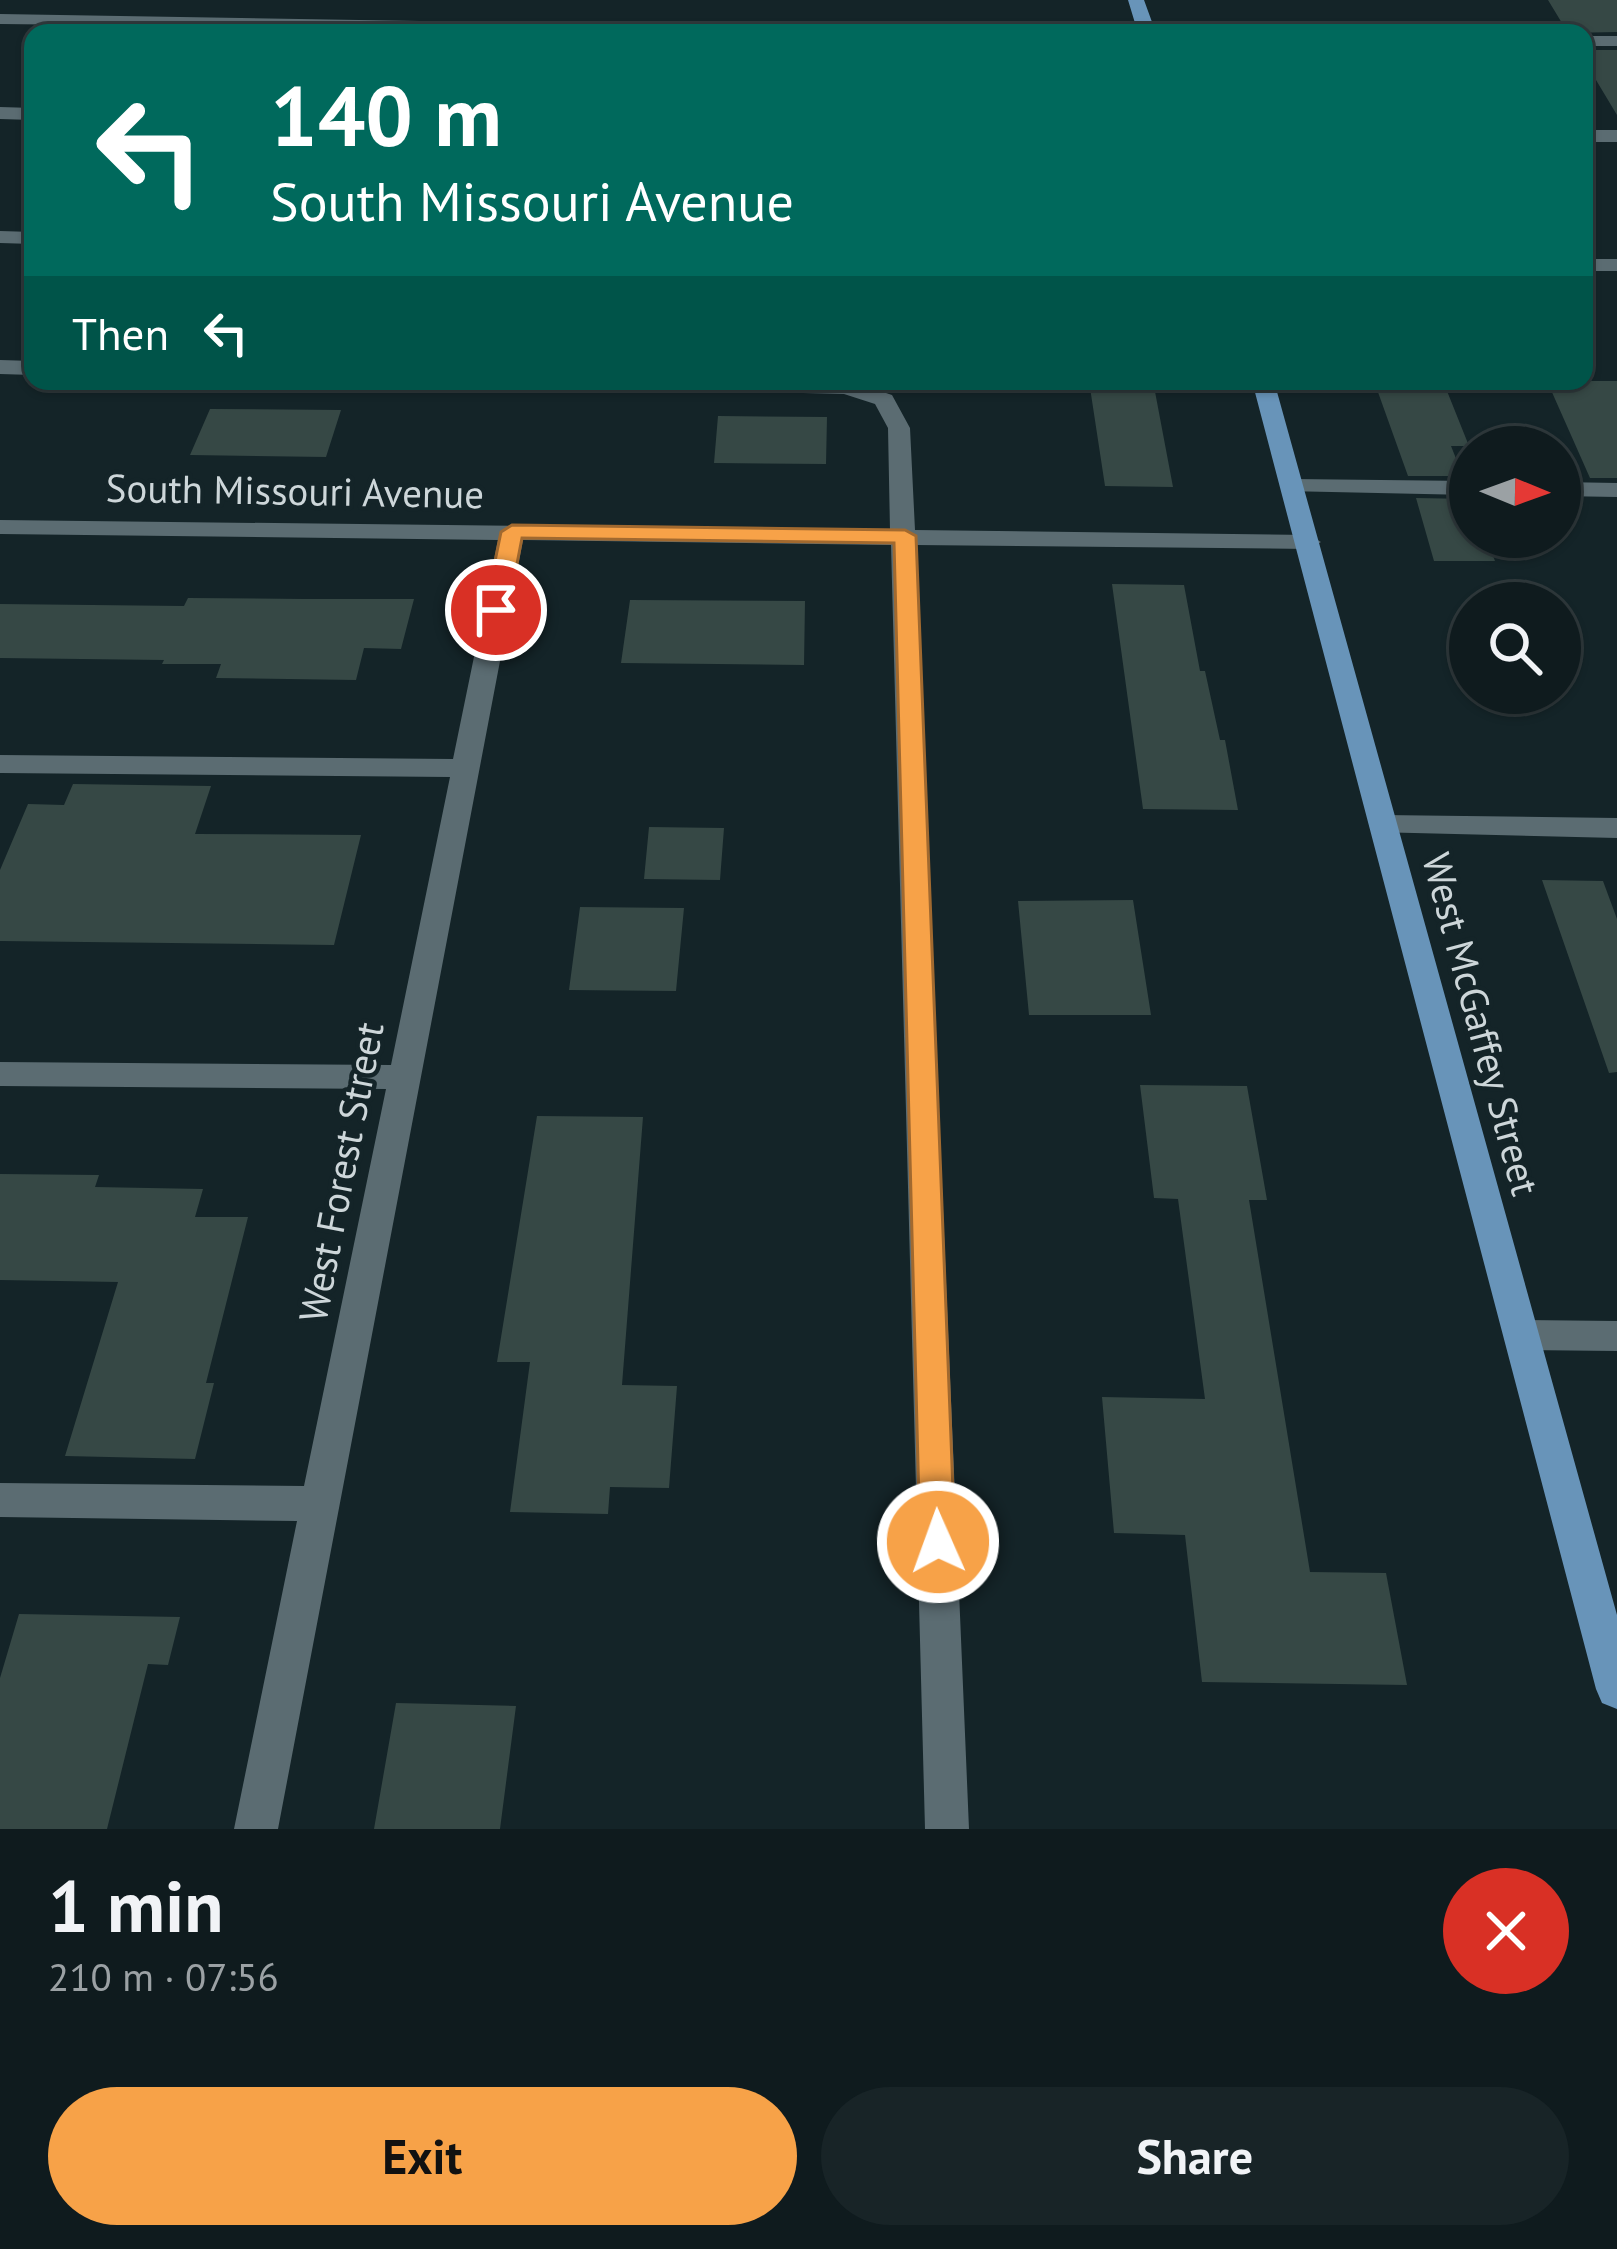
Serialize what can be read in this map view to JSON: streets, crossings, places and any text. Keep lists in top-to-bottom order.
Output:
{
  "streets": {
    "main road": ["West McGaffey Street"],
    "street": ["South Missouri Avenue", "West Forest Street"]
  },
  "crossings": [
    ["South Missouri Avenue", "West McGaffey Street"],
    ["South Missouri Avenue", "West Forest Street"]
  ],
  "north": "right",
  "page": {
    "turn": ["140 m", "South Missouri Avenue"],
    "then": "Then",
    "heading": ["1 min", "210 m · 07:56"],
    "buttons": ["Exit", "Share"]
  }
}
